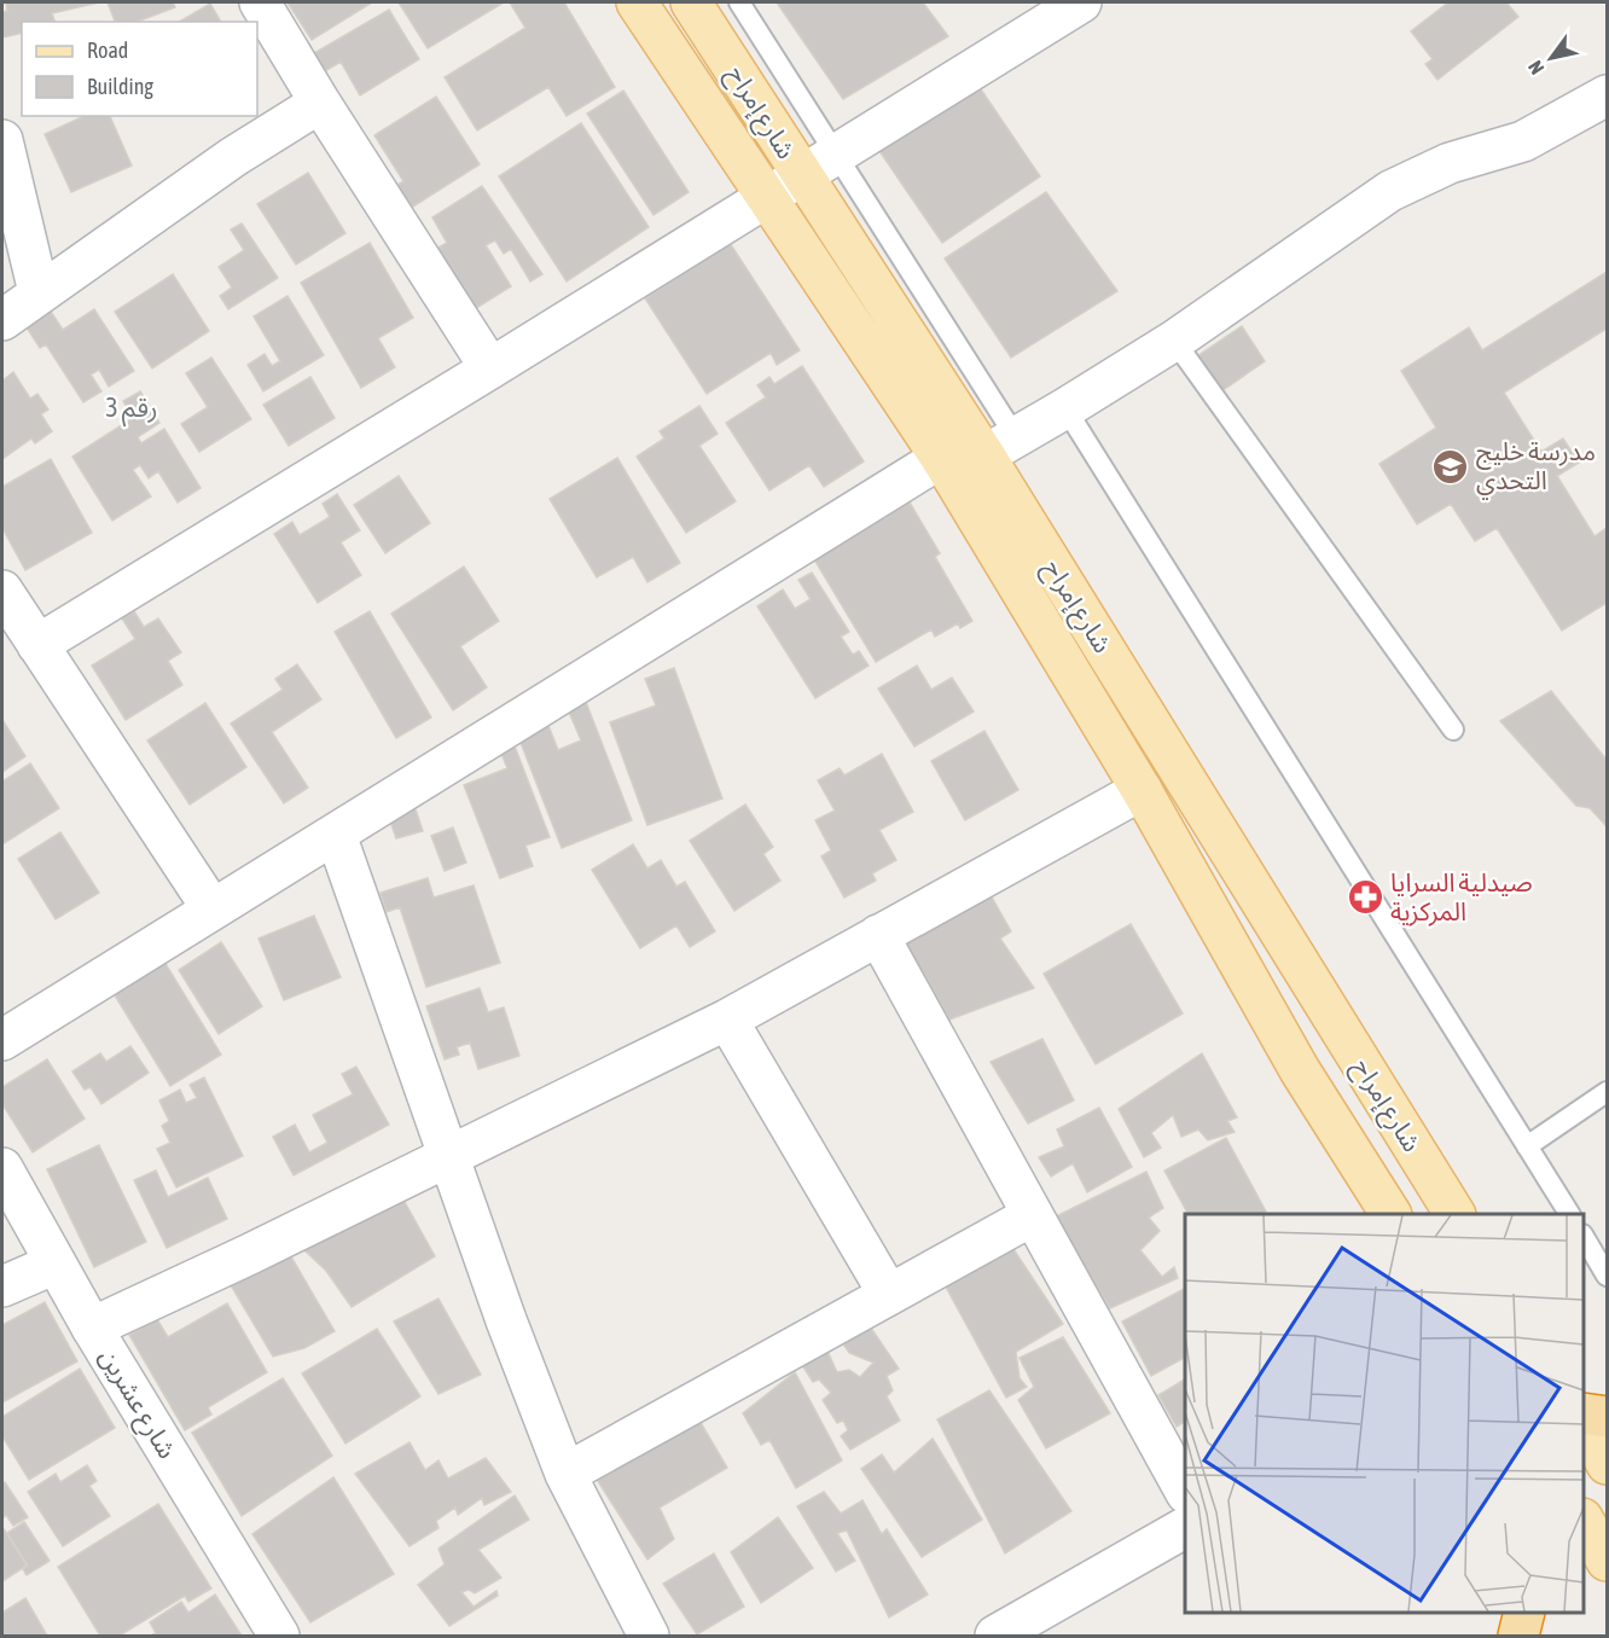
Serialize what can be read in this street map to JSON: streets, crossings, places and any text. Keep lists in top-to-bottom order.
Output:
{
  "streets": {
    "main road": ["شارع إمراح"],
    "street": ["شارع عشرين"]
  },
  "districts": ["رقم 3"],
  "places": {
    "school or university": ["مدرسة خليج التحدي"],
    "pharmacy": ["صيدلية السرايا المركزية"]
  },
  "legend": ["Road", "Building"],
  "north": "bottom left"
}
